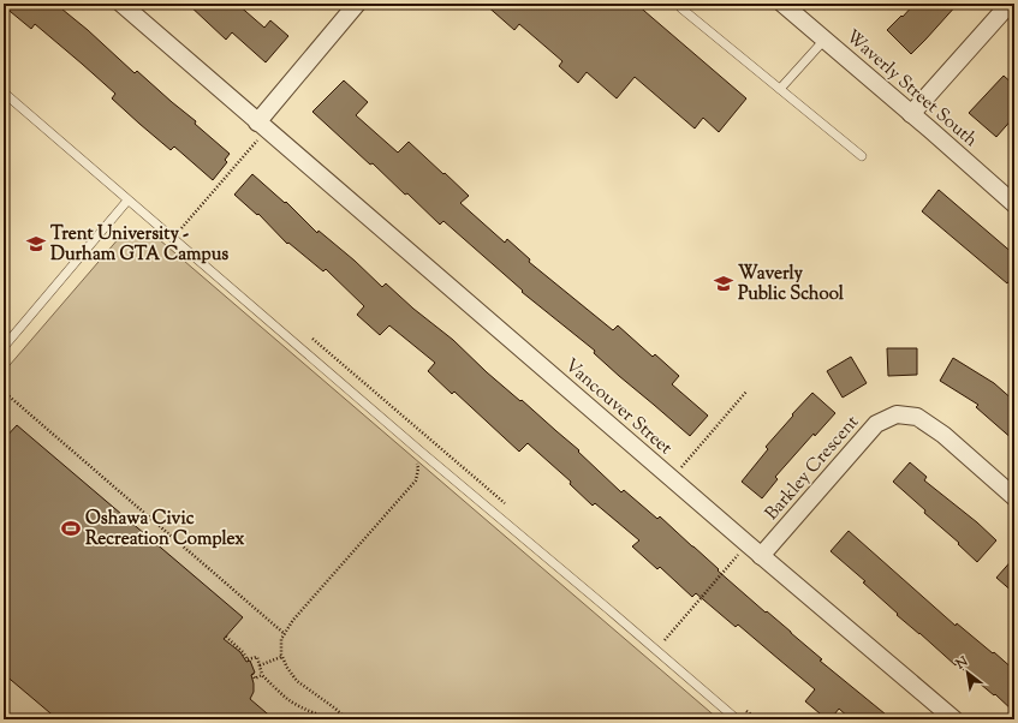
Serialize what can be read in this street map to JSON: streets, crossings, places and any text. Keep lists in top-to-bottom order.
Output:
{
  "streets": {
    "street": ["Waverly Street South", "Vancouver Street", "Barkley Crescent"]
  },
  "crossings": [
    ["Vancouver Street", "Barkley Crescent"]
  ],
  "places": {
    "school or university": ["Trent University - Durham GTA Campus", "Waverly Public School"],
    "sports": ["Oshawa Civic Recreation Complex"]
  },
  "north": "top left"
}
